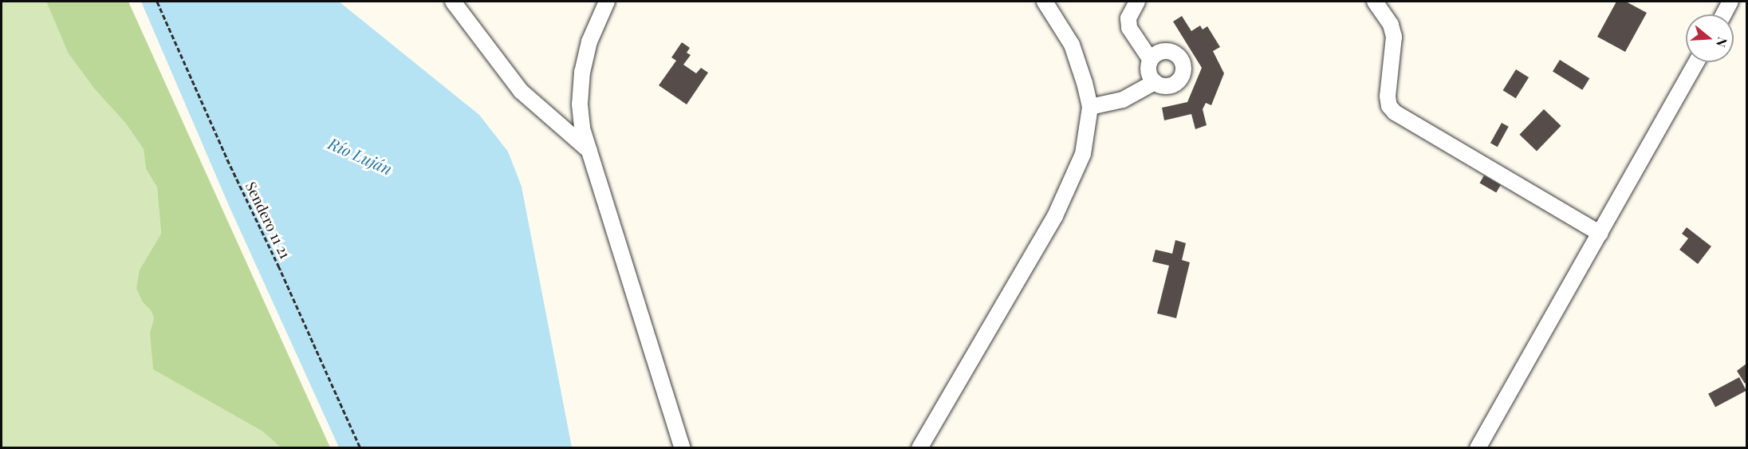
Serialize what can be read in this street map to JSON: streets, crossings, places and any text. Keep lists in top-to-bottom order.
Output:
{
  "streets": {
    "path": ["Sendero 11 21"]
  },
  "water": ["Río Luján"],
  "north": "right"
}
